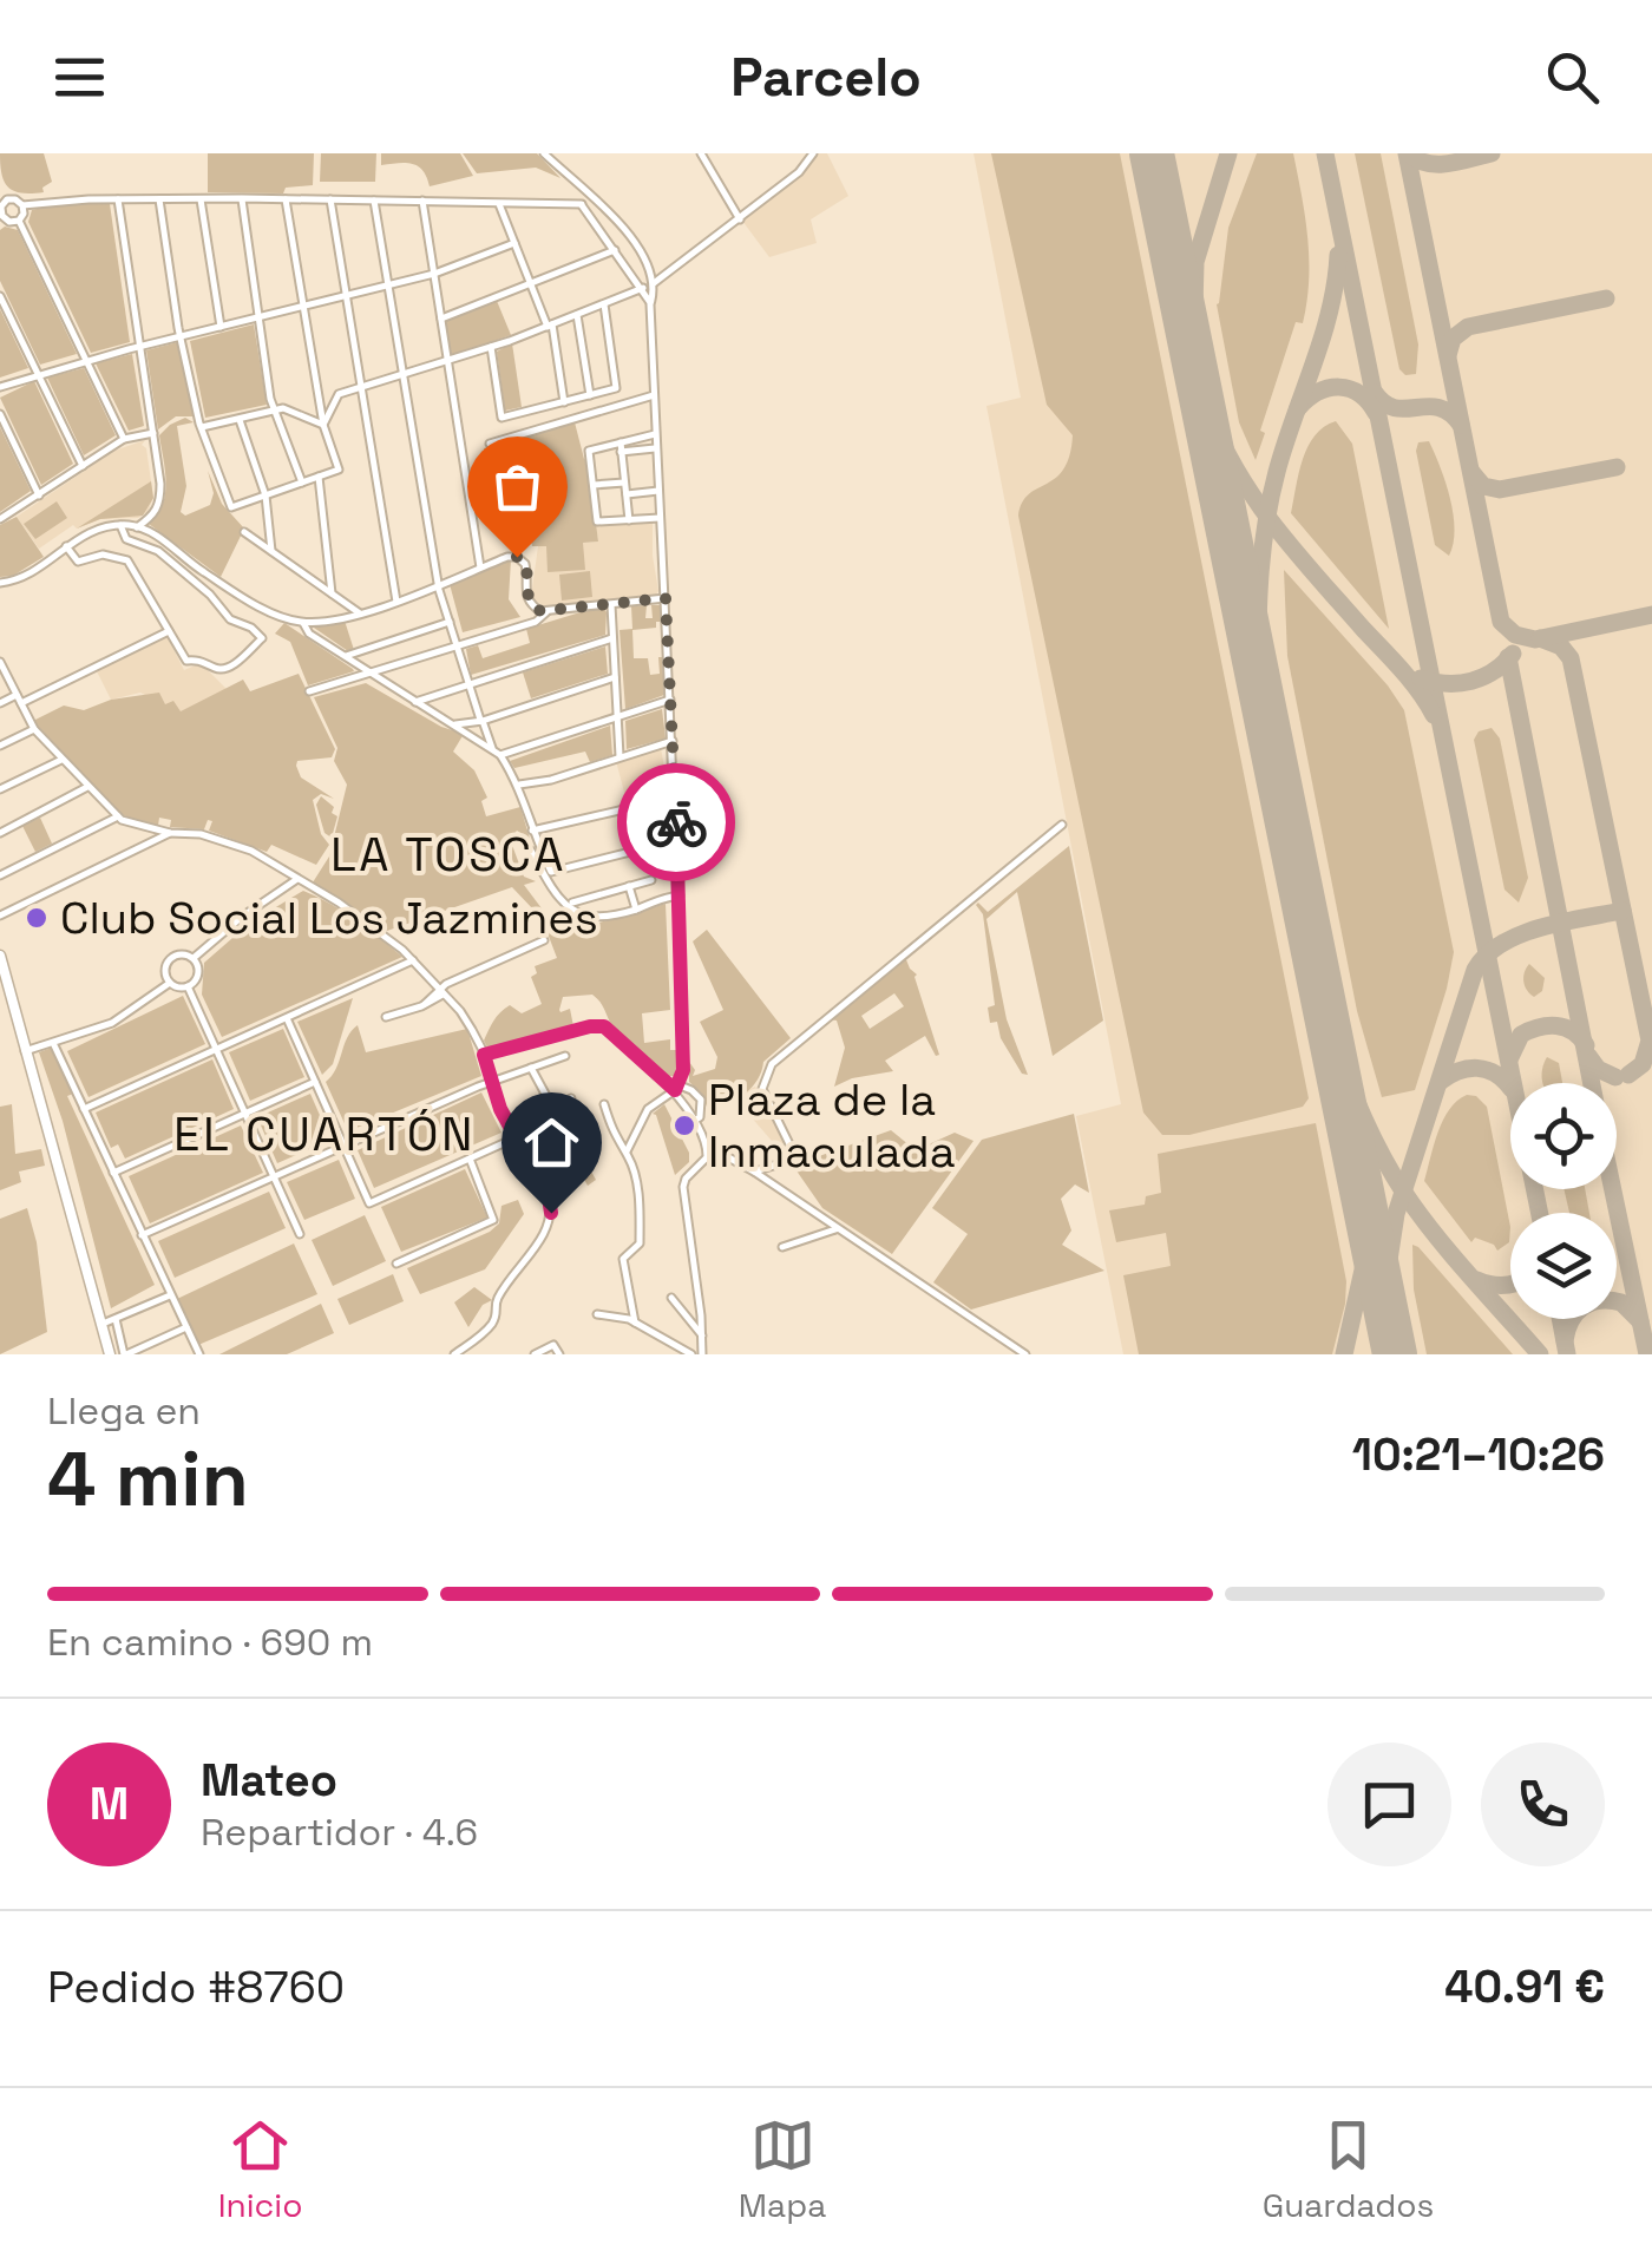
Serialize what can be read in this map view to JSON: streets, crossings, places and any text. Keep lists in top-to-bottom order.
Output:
{
  "districts": ["LA TOSCA", "EL CUARTÓN"],
  "places": ["Club Social Los Jazmines", "Plaza de la Inmaculada"],
  "page": {
    "header": "Parcelo",
    "heading": ["4 min", "Llega en", "10:21–10:26"],
    "panel": [
      "Mateo",
      "Repartidor · 4.6",
      "Pedido #8760",
      "40.91 €"
    ],
    "bar": "En camino · 690 m",
    "round": "M",
    "tabs": ["Inicio", "Mapa", "Guardados"]
  }
}
